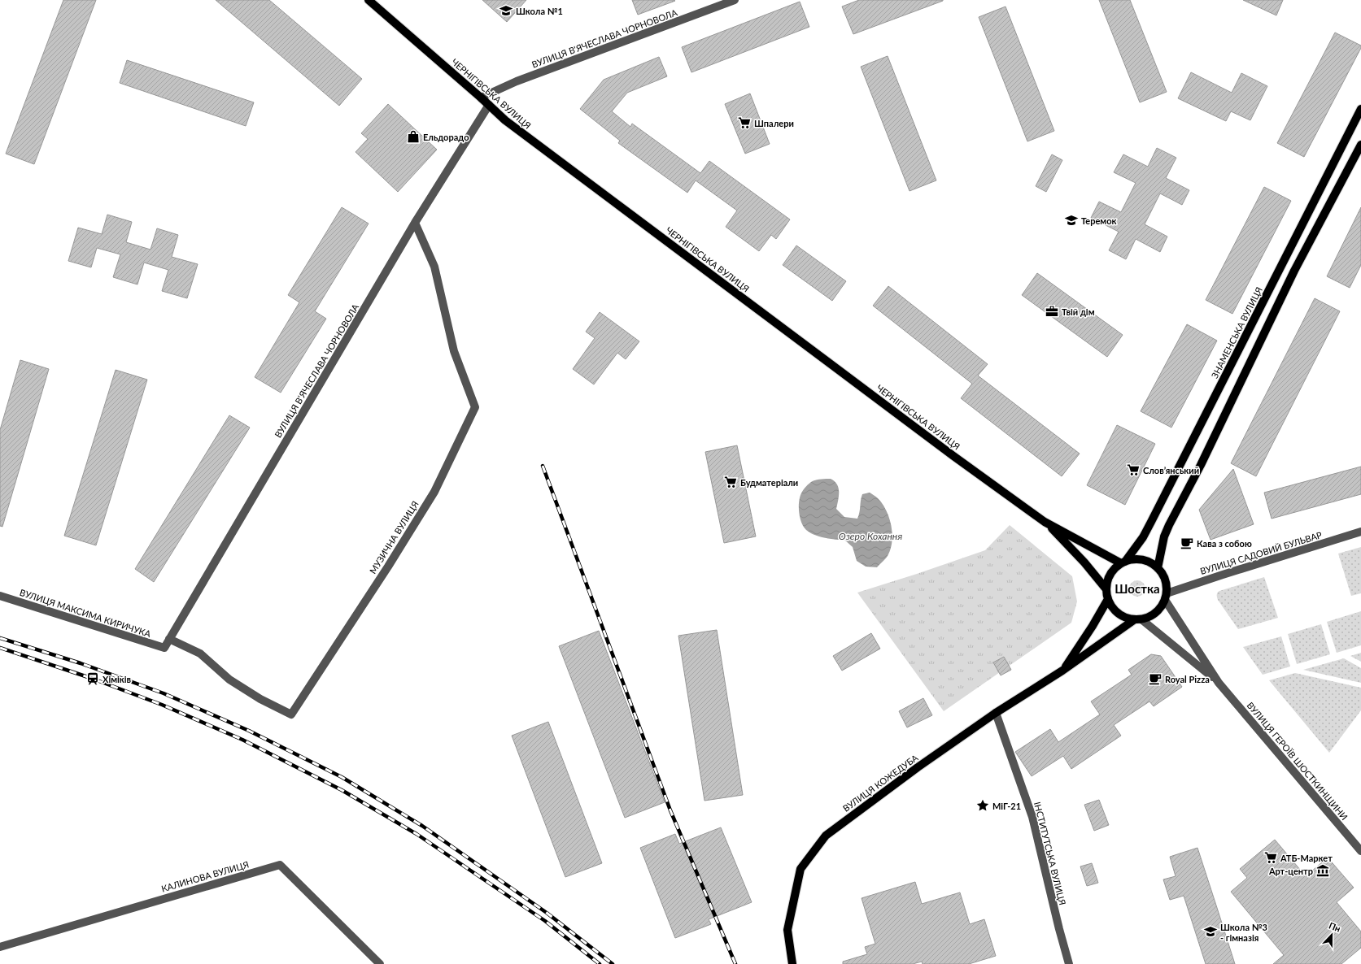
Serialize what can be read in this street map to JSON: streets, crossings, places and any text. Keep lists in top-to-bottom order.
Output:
{
  "streets": {
    "main road": ["ЧЕРНІГІВСЬКА ВУЛИЦЯ", "ЗНАМЕНСЬКА ВУЛИЦЯ", "ВУЛИЦЯ КОЖЕДУБА"],
    "street": [
      "ВУЛИЦЯ В'ЯЧЕСЛАВА ЧОРНОВОЛА",
      "МУЗИЧНА ВУЛИЦЯ",
      "ВУЛИЦЯ САДОВИЙ БУЛЬВАР",
      "ВУЛИЦЯ МАКСИМА КИРИЧУКА",
      "ВУЛИЦЯ ГЕРОЇВ ШОСТКИНЩИНИ",
      "ІНСТИТУТСЬКА ВУЛИЦЯ",
      "КАЛИНОВА ВУЛИЦЯ"
    ]
  },
  "crossings": [
    ["ВУЛИЦЯ В'ЯЧЕСЛАВА ЧОРНОВОЛА", "ЧЕРНІГІВСЬКА ВУЛИЦЯ"],
    ["ВУЛИЦЯ В'ЯЧЕСЛАВА ЧОРНОВОЛА", "МУЗИЧНА ВУЛИЦЯ"],
    ["ВУЛИЦЯ В'ЯЧЕСЛАВА ЧОРНОВОЛА", "ВУЛИЦЯ МАКСИМА КИРИЧУКА"],
    ["ЧЕРНІГІВСЬКА ВУЛИЦЯ", "ЗНАМЕНСЬКА ВУЛИЦЯ"],
    ["ЧЕРНІГІВСЬКА ВУЛИЦЯ", "ВУЛИЦЯ САДОВИЙ БУЛЬВАР"],
    ["ЧЕРНІГІВСЬКА ВУЛИЦЯ", "ВУЛИЦЯ ГЕРОЇВ ШОСТКИНЩИНИ"],
    ["ЧЕРНІГІВСЬКА ВУЛИЦЯ", "ВУЛИЦЯ КОЖЕДУБА"],
    ["ЗНАМЕНСЬКА ВУЛИЦЯ", "ВУЛИЦЯ САДОВИЙ БУЛЬВАР"],
    ["ЗНАМЕНСЬКА ВУЛИЦЯ", "ВУЛИЦЯ ГЕРОЇВ ШОСТКИНЩИНИ"],
    ["ЗНАМЕНСЬКА ВУЛИЦЯ", "ВУЛИЦЯ КОЖЕДУБА"],
    ["ВУЛИЦЯ САДОВИЙ БУЛЬВАР", "ВУЛИЦЯ ГЕРОЇВ ШОСТКИНЩИНИ"],
    ["ВУЛИЦЯ САДОВИЙ БУЛЬВАР", "ВУЛИЦЯ КОЖЕДУБА"],
    ["ВУЛИЦЯ ГЕРОЇВ ШОСТКИНЩИНИ", "ВУЛИЦЯ КОЖЕДУБА"],
    ["ВУЛИЦЯ КОЖЕДУБА", "ІНСТИТУТСЬКА ВУЛИЦЯ"]
  ],
  "districts": ["Шостка"],
  "water": ["Озеро Кохання"],
  "places": {
    "school or university": ["Школа №1", "Теремок", "Школа №3 - гімназія"],
    "supermarket": [
      "Шпалери",
      "Слов’янський",
      "Будматеріали",
      "АТБ-Маркет"
    ],
    "shop": ["Ельдорадо"],
    "office": ["Твій дім"],
    "cafe": ["Кава з собою", "Royal Pizza"],
    "station": ["Хіміків"],
    "place": ["МіГ-21"],
    "museum": ["Арт-центр"]
  },
  "north": "top"
}
